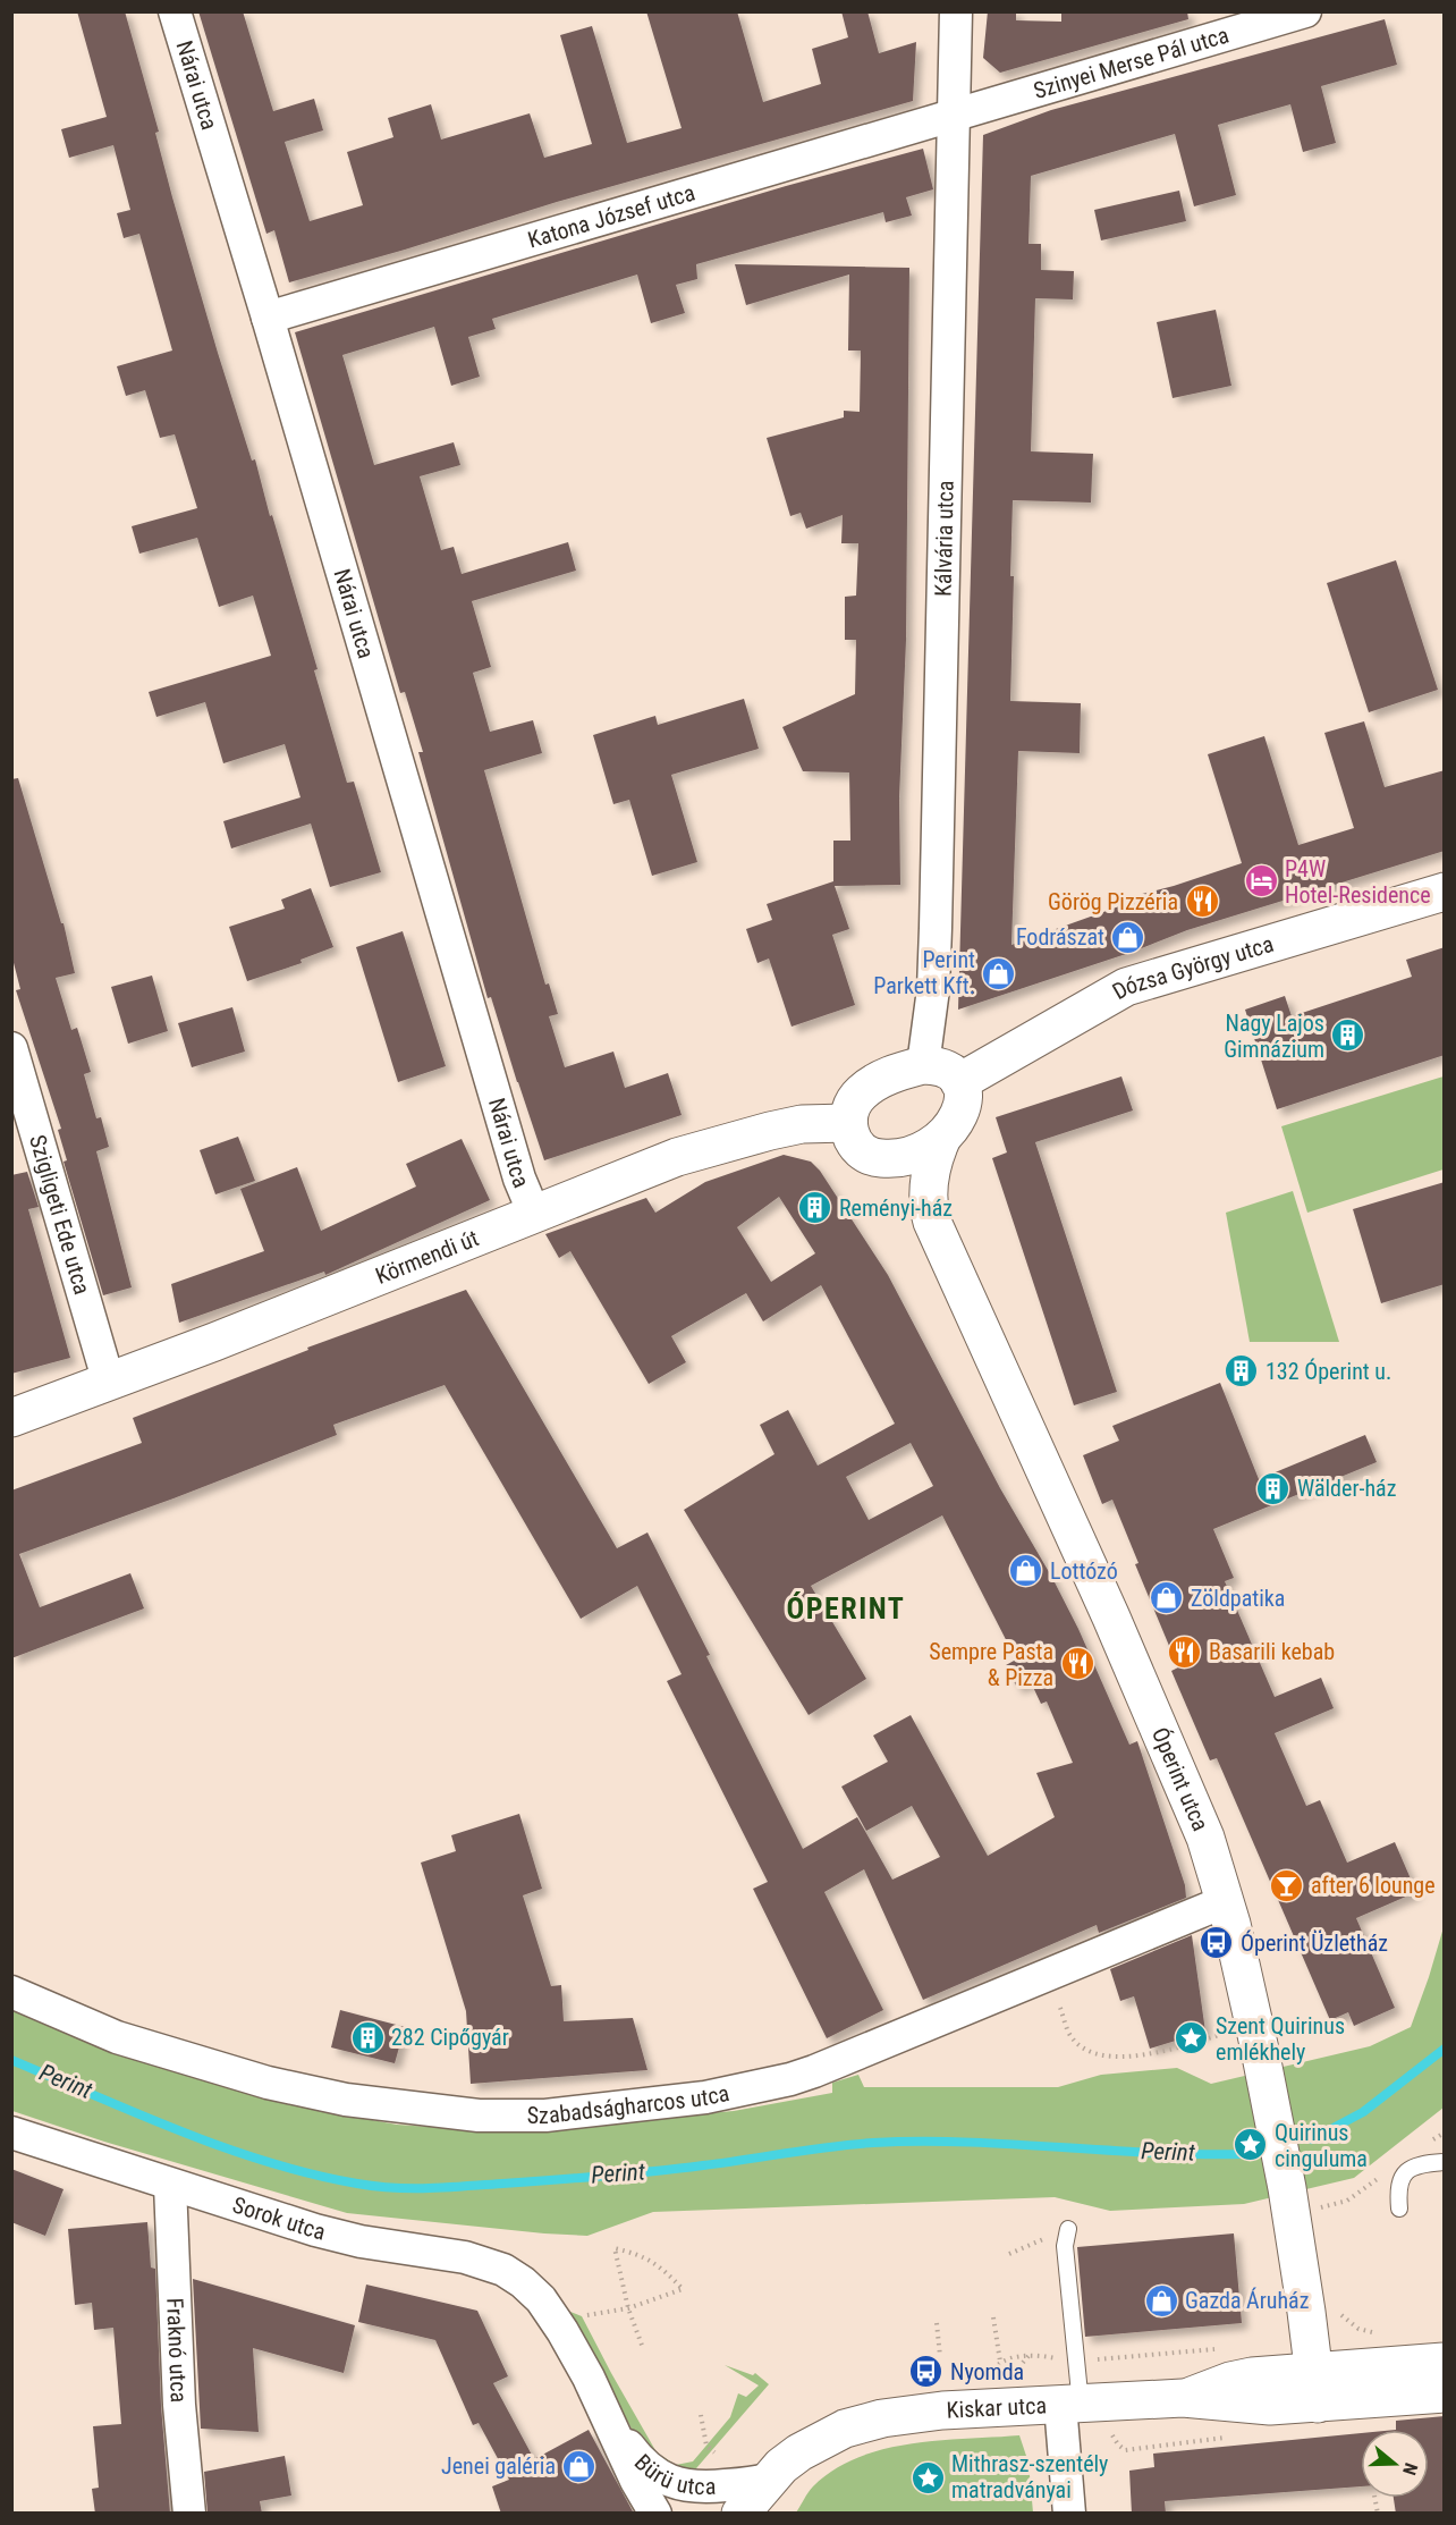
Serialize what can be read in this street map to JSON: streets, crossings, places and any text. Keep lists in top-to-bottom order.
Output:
{
  "streets": {
    "street": [
      "Szinyei Merse Pál utca",
      "Nárai utca",
      "Katona József utca",
      "Kálvária utca",
      "Dózsa György utca",
      "Szigligeti Ede utca",
      "Körmendi út",
      "Óperint utca",
      "Szabadságharcos utca",
      "Sorok utca",
      "Fraknó utca",
      "Kiskar utca",
      "Bürü utca"
    ]
  },
  "crossings": [
    ["Szinyei Merse Pál utca", "Katona József utca"],
    ["Szinyei Merse Pál utca", "Kálvária utca"],
    ["Nárai utca", "Katona József utca"],
    ["Nárai utca", "Körmendi út"],
    ["Katona József utca", "Kálvária utca"],
    ["Kálvária utca", "Dózsa György utca"],
    ["Kálvária utca", "Körmendi út"],
    ["Kálvária utca", "Óperint utca"],
    ["Dózsa György utca", "Körmendi út"],
    ["Dózsa György utca", "Óperint utca"],
    ["Szigligeti Ede utca", "Körmendi út"],
    ["Körmendi út", "Óperint utca"],
    ["Óperint utca", "Szabadságharcos utca"],
    ["Óperint utca", "Kiskar utca"],
    ["Sorok utca", "Fraknó utca"],
    ["Sorok utca", "Bürü utca"],
    ["Kiskar utca", "Bürü utca"]
  ],
  "districts": ["ÓPERINT"],
  "water": ["Perint"],
  "places": {
    "hotel": ["P4W Hotel-Residence"],
    "restaurant": ["Görög Pizzéria", "Basarili kebab", "Sempre Pasta & Pizza"],
    "shop": [
      "Fodrászat",
      "Perint Parkett Kft.",
      "Lottózó",
      "Zöldpatika",
      "Gazda Áruház",
      "Jenei galéria"
    ],
    "building": [
      "Nagy Lajos Gimnázium",
      "Reményi-ház",
      "132 Óperint u.",
      "Wälder-ház",
      "282 Cipőgyár"
    ],
    "bar": ["after 6 lounge"],
    "bus stop": ["Óperint Üzletház", "Nyomda"],
    "place": ["Szent Quirinus emlékhely", "Quirinus cinguluma", "Mithrasz-szentély matradványai"]
  },
  "north": "right"
}
